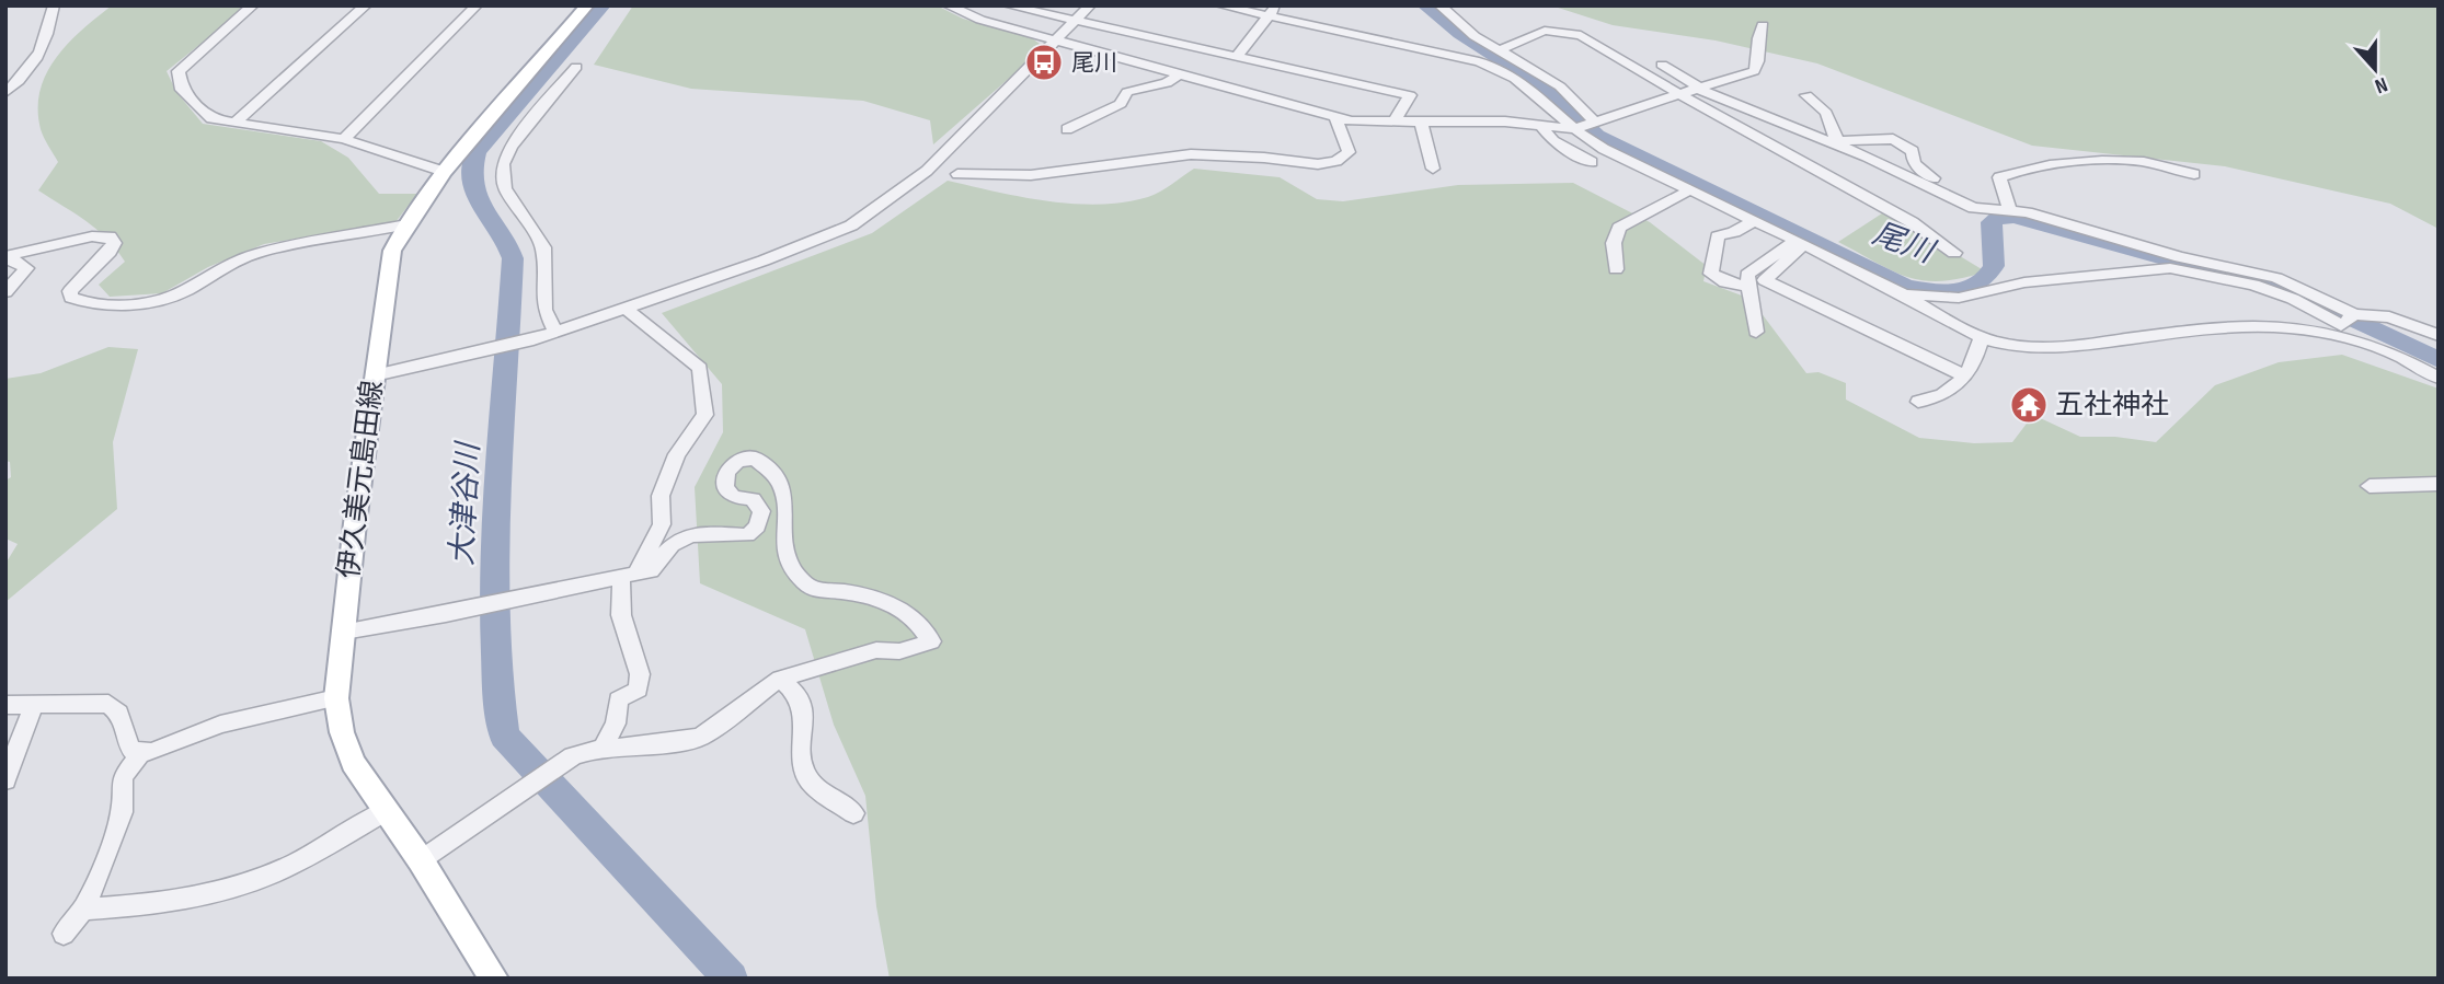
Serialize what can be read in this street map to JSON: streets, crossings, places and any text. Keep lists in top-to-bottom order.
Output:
{
  "streets": {
    "main road": ["伊久美元島田線"]
  },
  "water": ["尾川", "大津谷川"],
  "places": {
    "bus stop": ["尾川"],
    "temple": ["五社神社"]
  },
  "north": "bottom"
}
